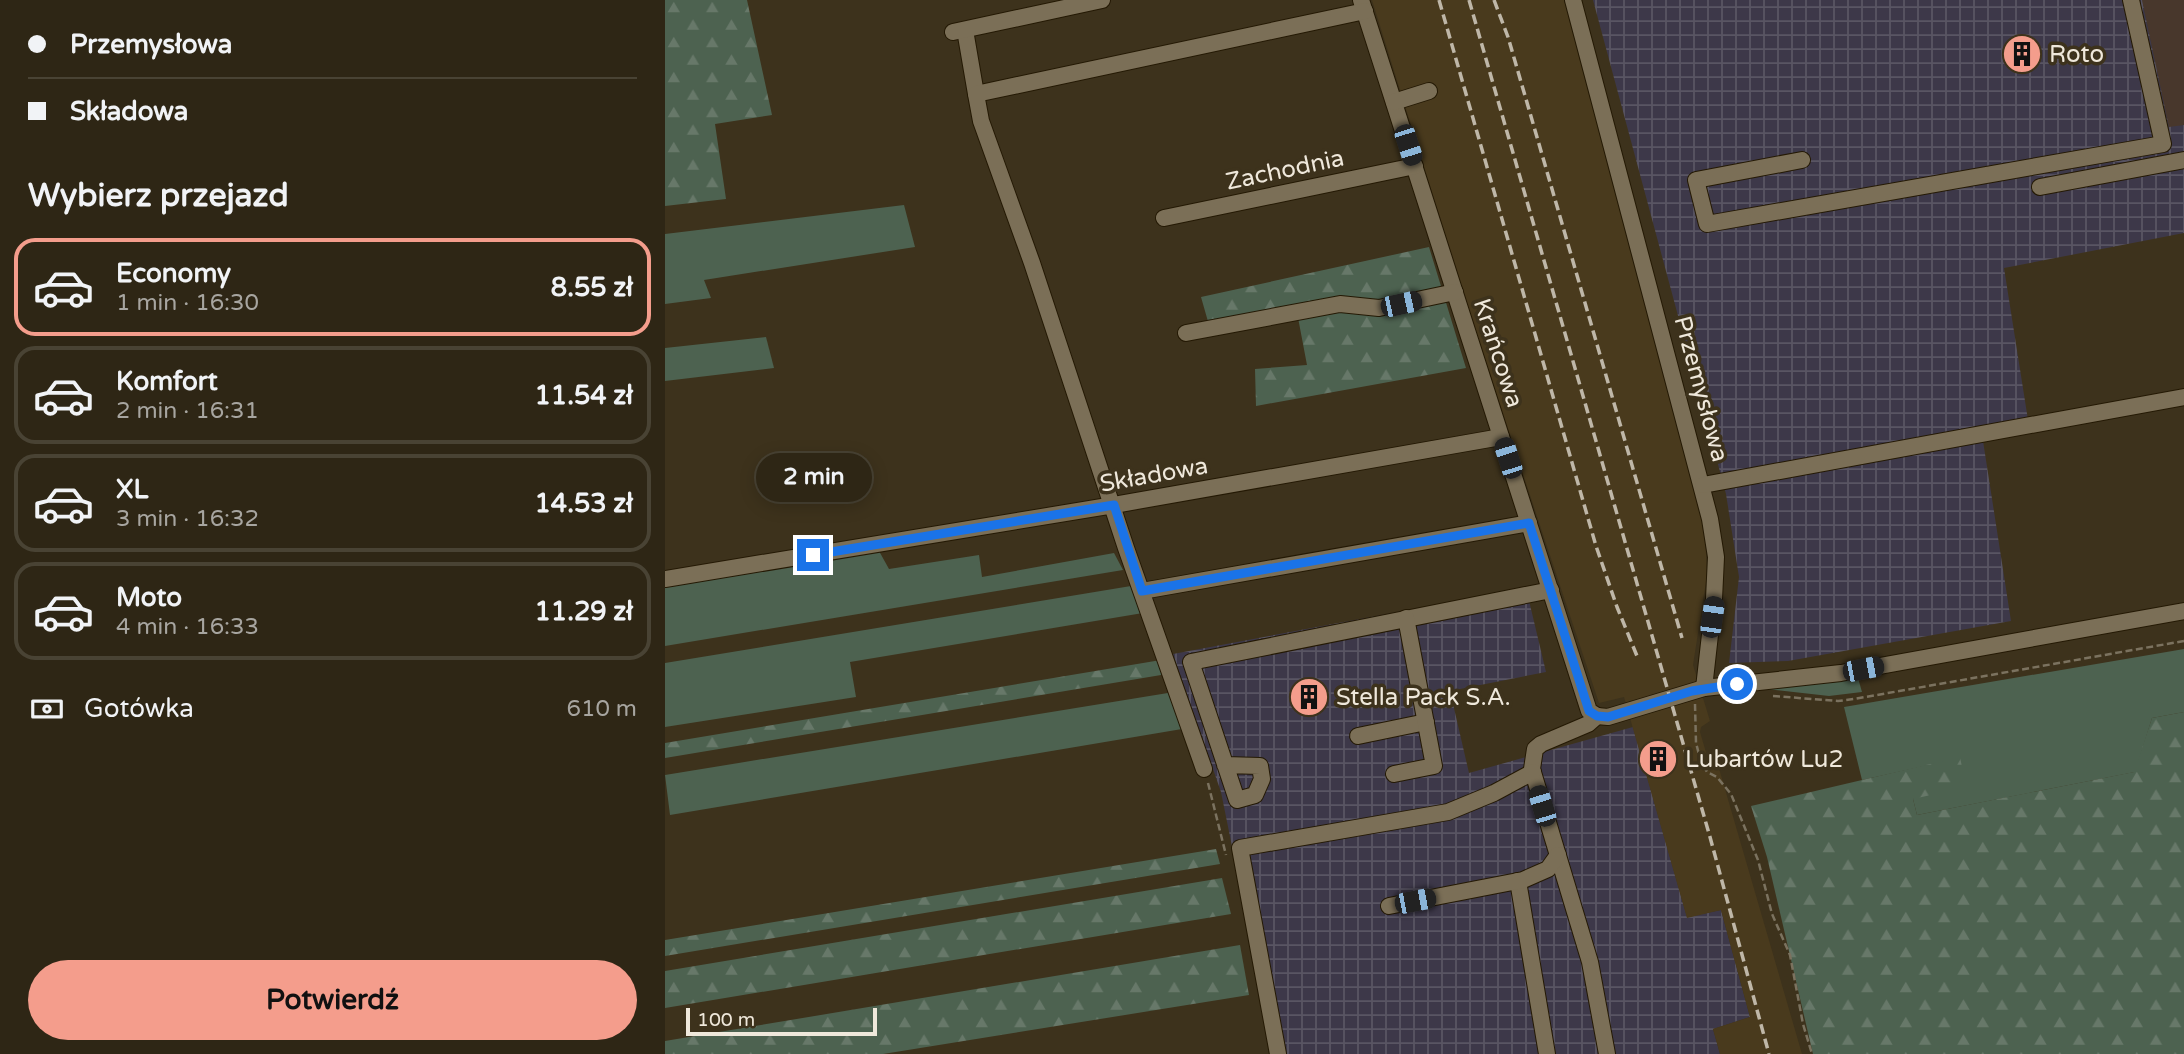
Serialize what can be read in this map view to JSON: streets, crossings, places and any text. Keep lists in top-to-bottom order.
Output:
{
  "streets": {
    "street": [
      "Zachodnia",
      "Krańcowa",
      "Przemysłowa",
      "Składowa"
    ]
  },
  "crossings": [
    ["Zachodnia", "Krańcowa"],
    ["Krańcowa", "Składowa"]
  ],
  "places": {
    "building": ["Roto", "Stella Pack S.A.", "Lubartów Lu2"]
  },
  "scale_bar": "100 m",
  "page": {
    "banner": ["Przemysłowa", "Składowa"],
    "heading": "Wybierz przejazd",
    "list": [
      {
        "name": "Economy",
        "note": "1 min · 16:30",
        "value": "8.55 zł"
      },
      {
        "name": "Komfort",
        "note": "2 min · 16:31",
        "value": "11.54 zł"
      },
      {
        "name": "XL",
        "note": "3 min · 16:32",
        "value": "14.53 zł"
      },
      {
        "name": "Moto",
        "note": "4 min · 16:33",
        "value": "11.29 zł"
      }
    ],
    "bubble": "2 min",
    "pay": ["Gotówka", "610 m"],
    "buttons": "Potwierdź",
    "scale": "100 m"
  }
}
